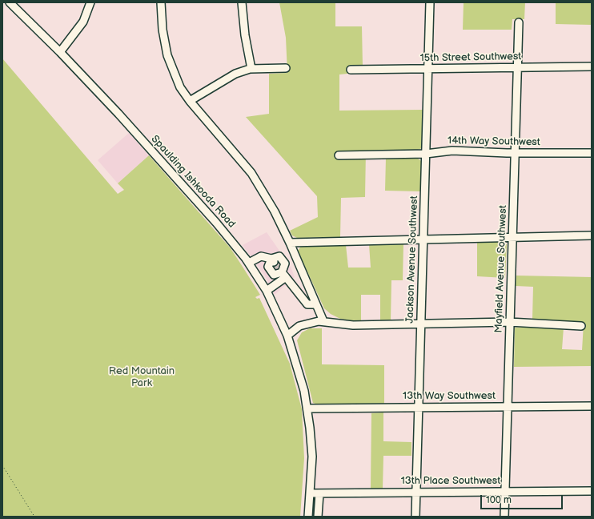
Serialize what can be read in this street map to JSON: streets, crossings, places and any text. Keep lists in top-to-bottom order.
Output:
{
  "streets": {
    "street": [
      "15th Street Southwest",
      "14th Way Southwest",
      "Spaulding Ishkooda Road",
      "Jackson Avenue Southwest",
      "Mayfield Avenue Southwest",
      "13th Way Southwest",
      "13th Place Southwest"
    ]
  },
  "crossings": [
    ["15th Street Southwest", "Jackson Avenue Southwest"],
    ["15th Street Southwest", "Mayfield Avenue Southwest"],
    ["14th Way Southwest", "Jackson Avenue Southwest"],
    ["14th Way Southwest", "Mayfield Avenue Southwest"],
    ["Spaulding Ishkooda Road", "13th Way Southwest"],
    ["Spaulding Ishkooda Road", "13th Place Southwest"],
    ["Jackson Avenue Southwest", "13th Way Southwest"],
    ["Jackson Avenue Southwest", "13th Place Southwest"],
    ["Mayfield Avenue Southwest", "13th Way Southwest"],
    ["Mayfield Avenue Southwest", "13th Place Southwest"]
  ],
  "parks": ["Red Mountain Park"],
  "scale_bar": "100 m"
}
